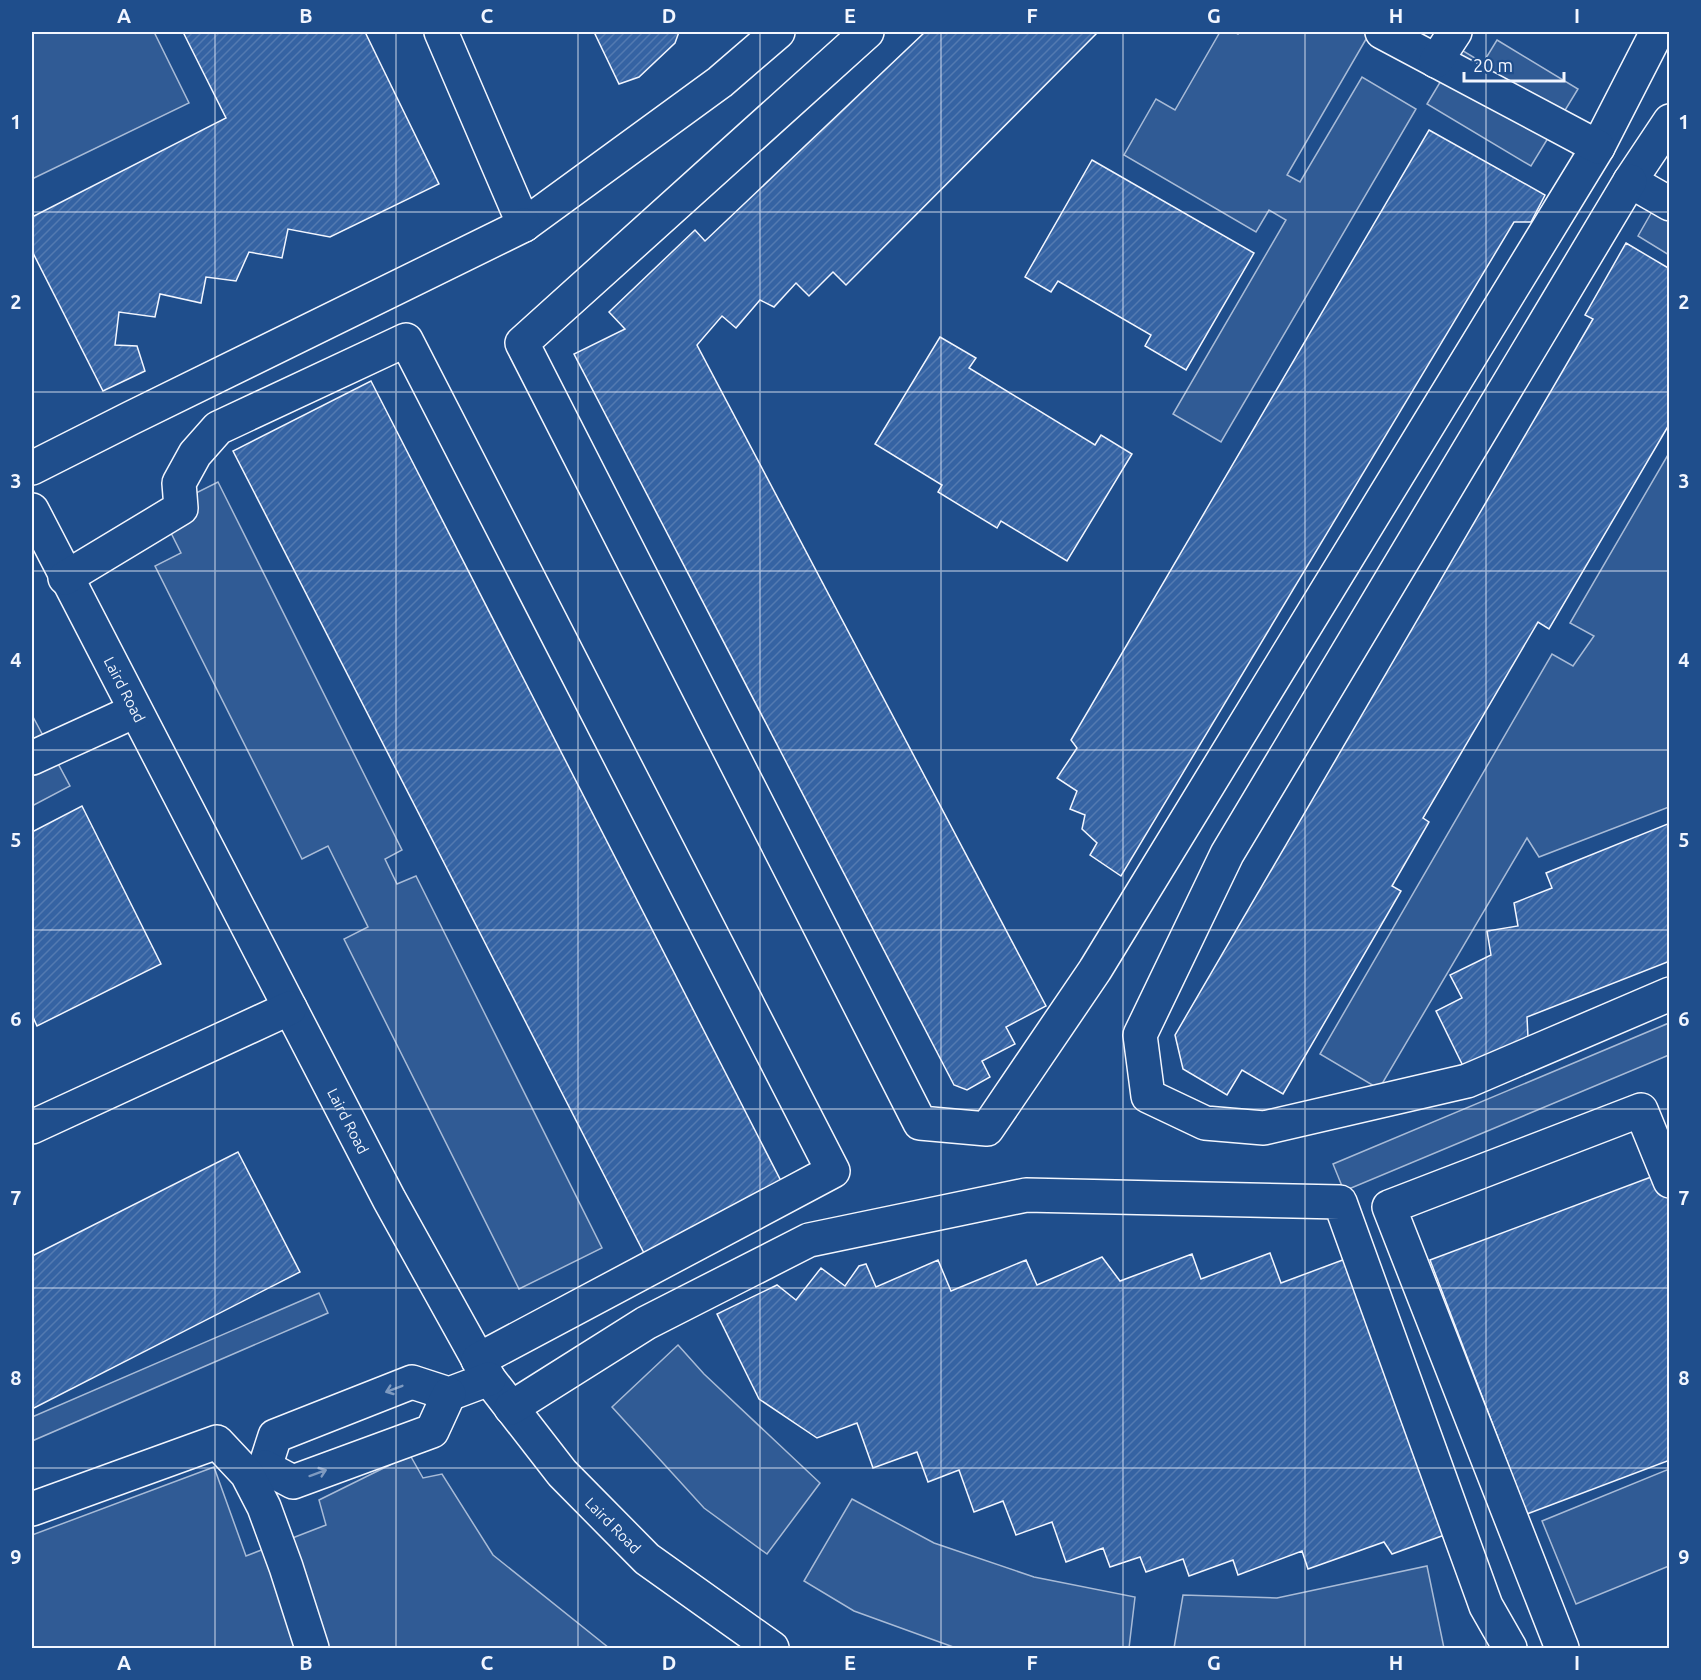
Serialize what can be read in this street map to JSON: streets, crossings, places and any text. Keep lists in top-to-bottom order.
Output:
{
  "streets": {
    "street": ["Laird Road"]
  },
  "scale_bar": "20 m",
  "grid": {
    "columns": [
      "A",
      "B",
      "C",
      "D",
      "E",
      "F",
      "G",
      "H",
      "I"
    ],
    "rows": [
      "1",
      "2",
      "3",
      "4",
      "5",
      "6",
      "7",
      "8",
      "9"
    ]
  }
}
